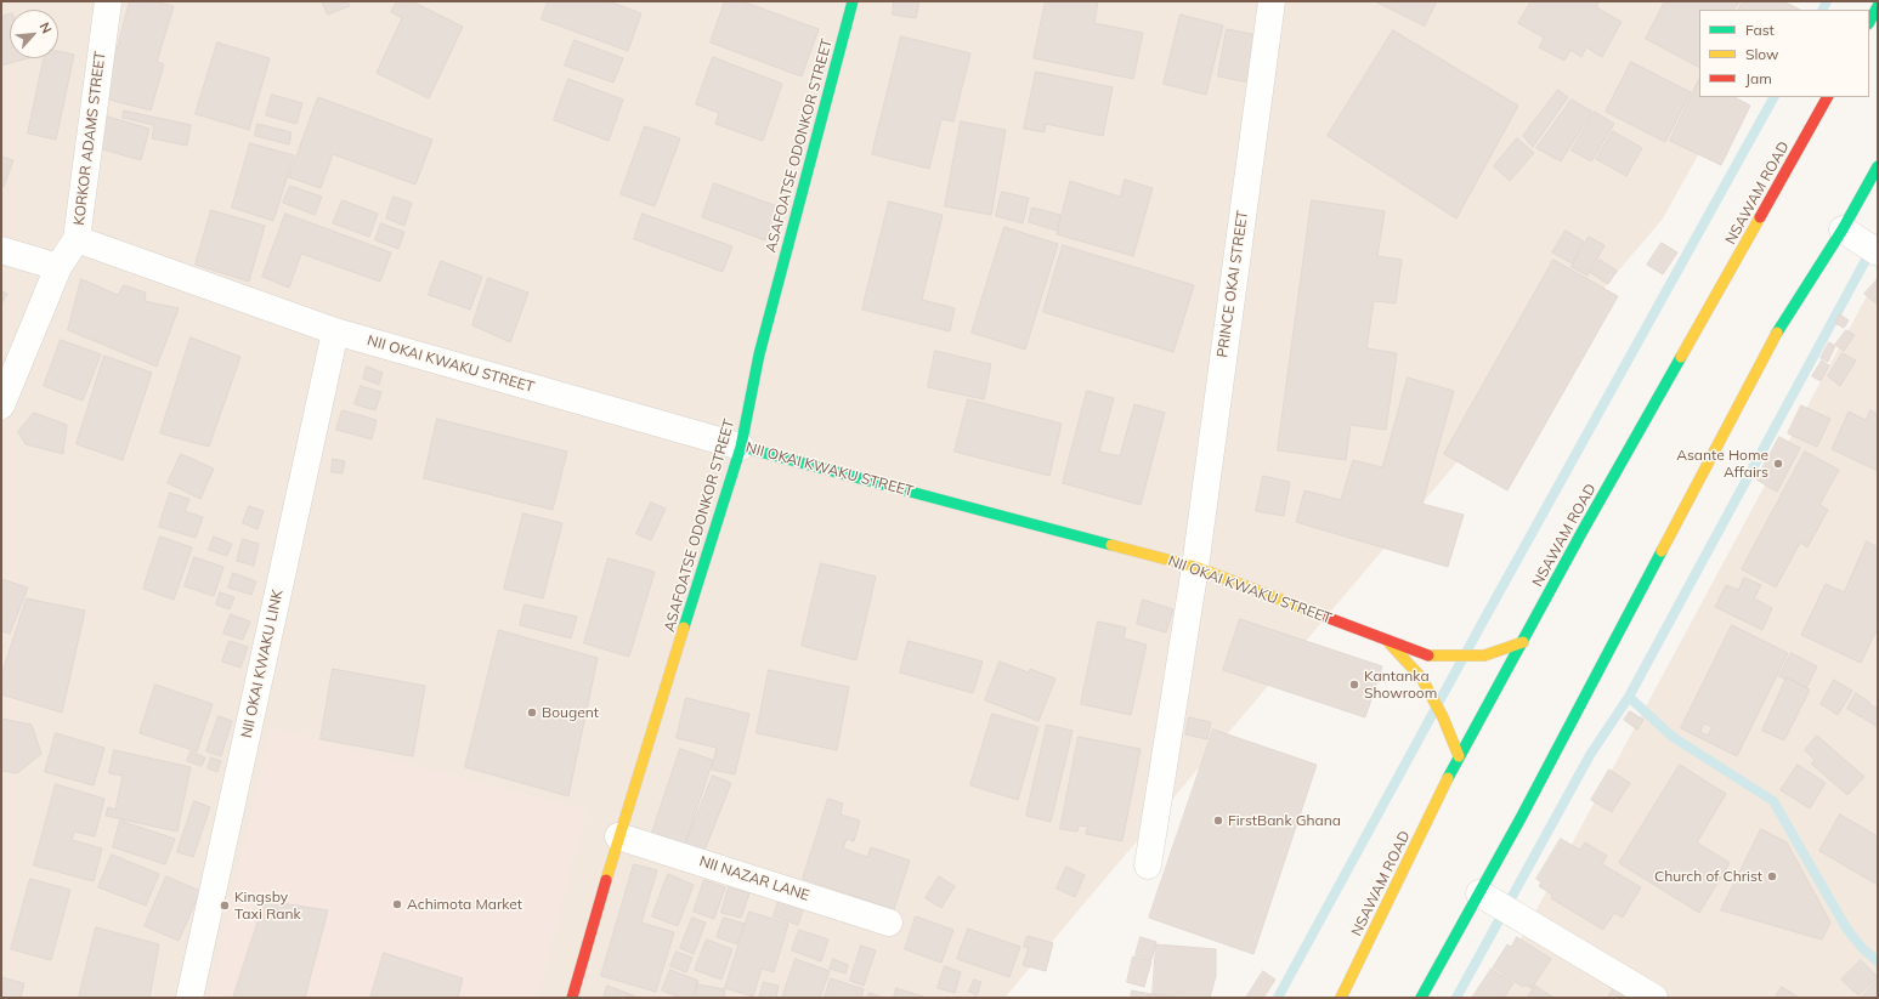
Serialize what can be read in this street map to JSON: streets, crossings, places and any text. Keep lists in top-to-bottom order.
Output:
{
  "streets": {
    "main road": ["ASAFOATSE ODONKOR STREET", "NSAWAM ROAD", "NII OKAI KWAKU STREET"],
    "street": [
      "KORKOR ADAMS STREET",
      "PRINCE OKAI STREET",
      "NII OKAI KWAKU LINK",
      "NII NAZAR LANE"
    ]
  },
  "crossings": [
    ["KORKOR ADAMS STREET", "NII OKAI KWAKU STREET"],
    ["ASAFOATSE ODONKOR STREET", "NII OKAI KWAKU STREET"],
    ["ASAFOATSE ODONKOR STREET", "NII NAZAR LANE"],
    ["NSAWAM ROAD", "NII OKAI KWAKU STREET"],
    ["PRINCE OKAI STREET", "NII OKAI KWAKU STREET"],
    ["NII OKAI KWAKU STREET", "NII OKAI KWAKU LINK"]
  ],
  "places": [
    "Asante Home Affairs",
    "Kantanka Showroom",
    "Bougent",
    "FirstBank Ghana",
    "Church of Christ",
    "Achimota Market",
    "Kingsby Taxi Rank"
  ],
  "legend": ["Fast", "Slow", "Jam"],
  "north": "top right"
}
